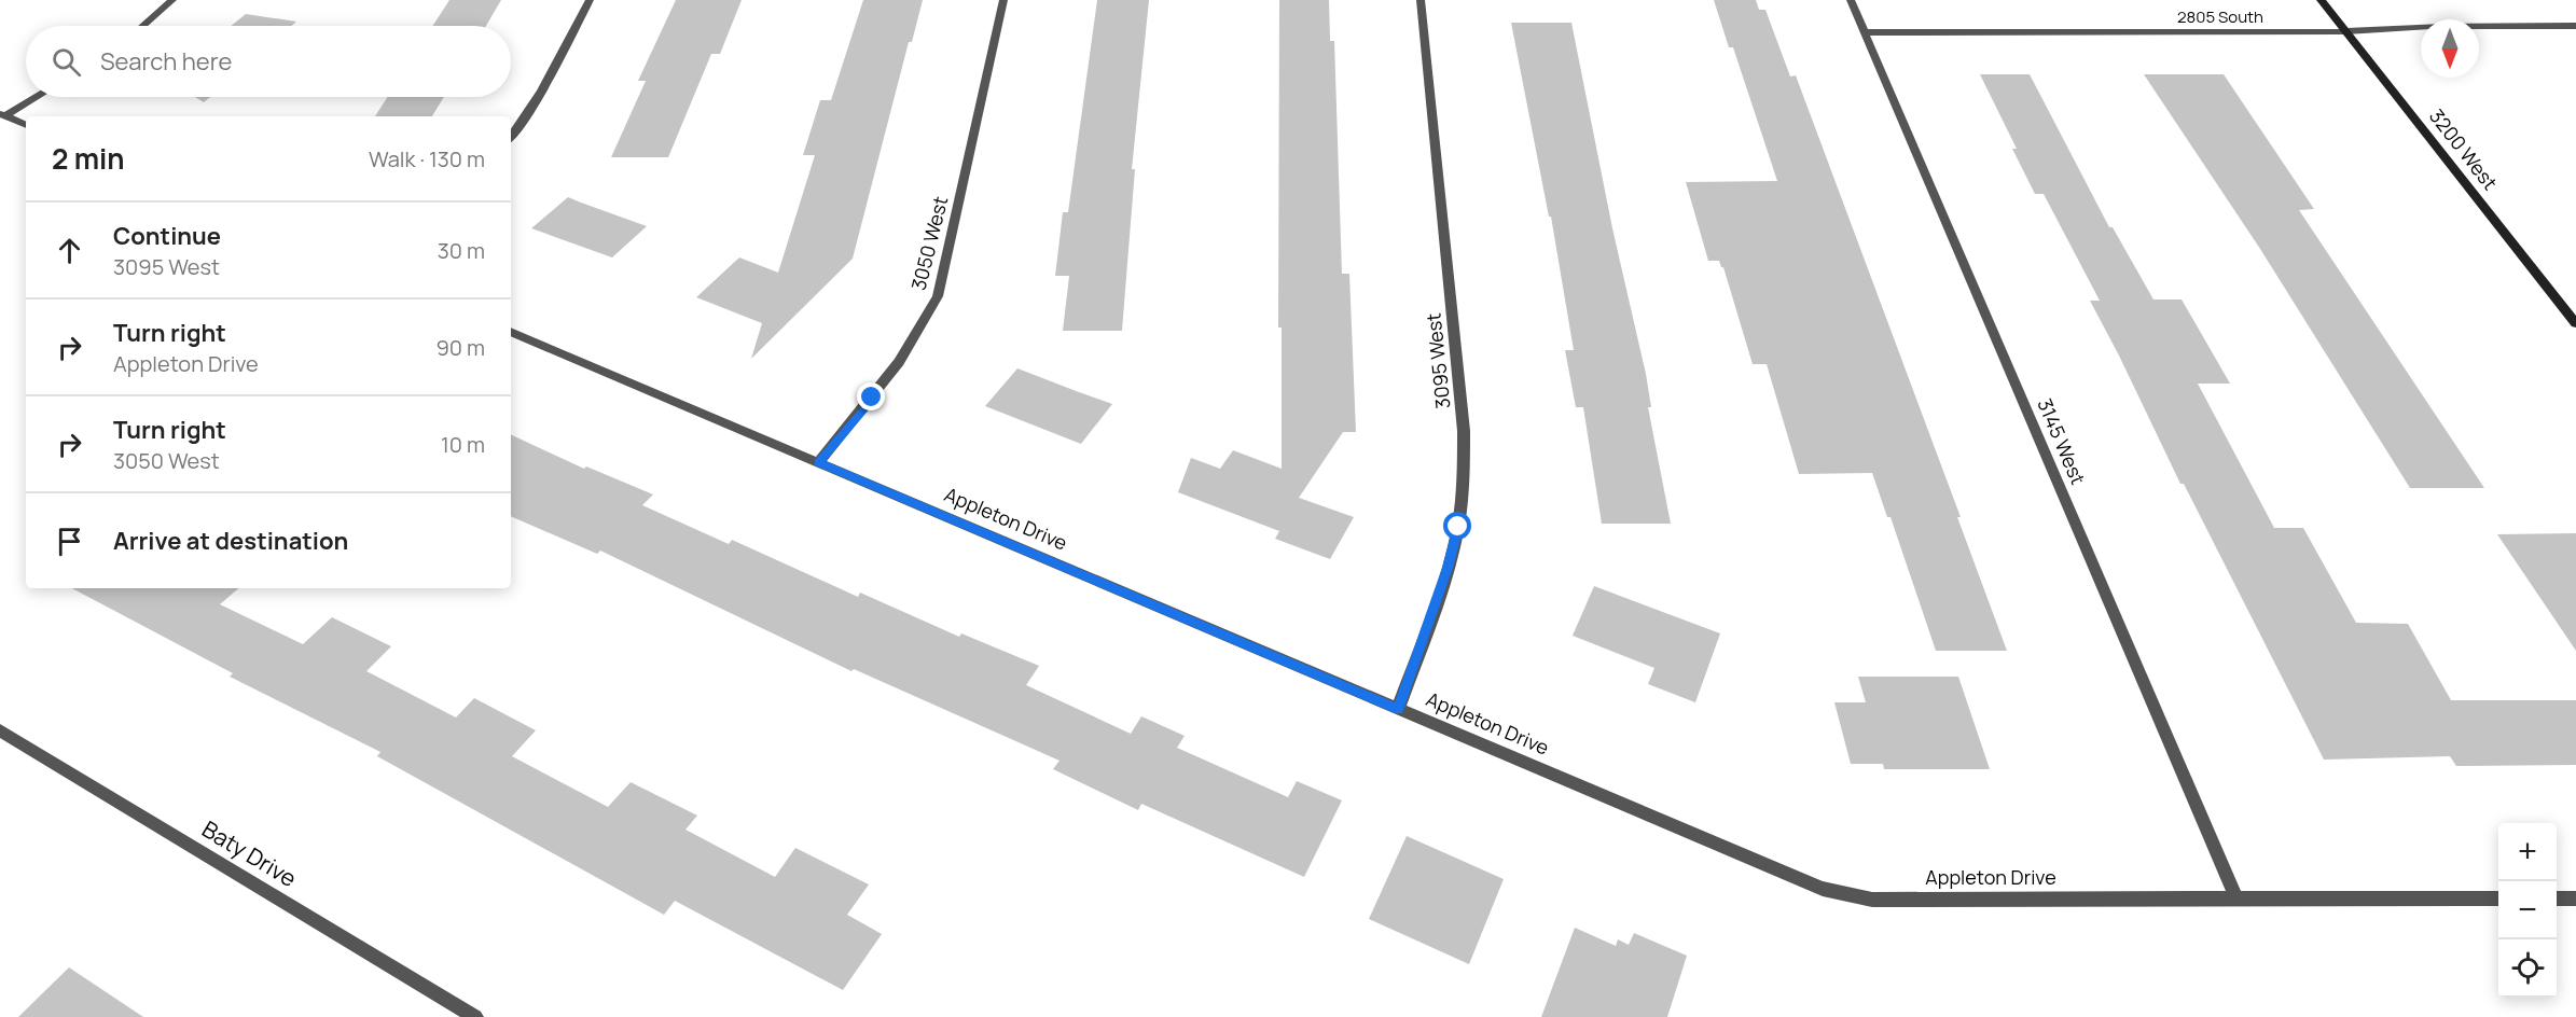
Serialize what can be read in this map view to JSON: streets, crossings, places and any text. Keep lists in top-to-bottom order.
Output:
{
  "streets": {
    "main road": ["3200 West"],
    "street": [
      "2805 South",
      "3050 West",
      "3095 West",
      "3145 West",
      "Appleton Drive",
      "Baty Drive"
    ]
  },
  "crossings": [
    ["2805 South", "3200 West"],
    ["2805 South", "3145 West"],
    ["3050 West", "Appleton Drive"],
    ["3095 West", "Appleton Drive"],
    ["3145 West", "Appleton Drive"]
  ],
  "north": "bottom",
  "page": {
    "search": "Search here",
    "heading": ["2 min", "Walk · 130 m"],
    "list": [
      ["Continue", "3095 West", "30 m"],
      ["Turn right", "Appleton Drive", "90 m"],
      ["Turn right", "3050 West", "10 m"],
      "Arrive at destination"
    ],
    "map_buttons": ["+", "−"]
  }
}
